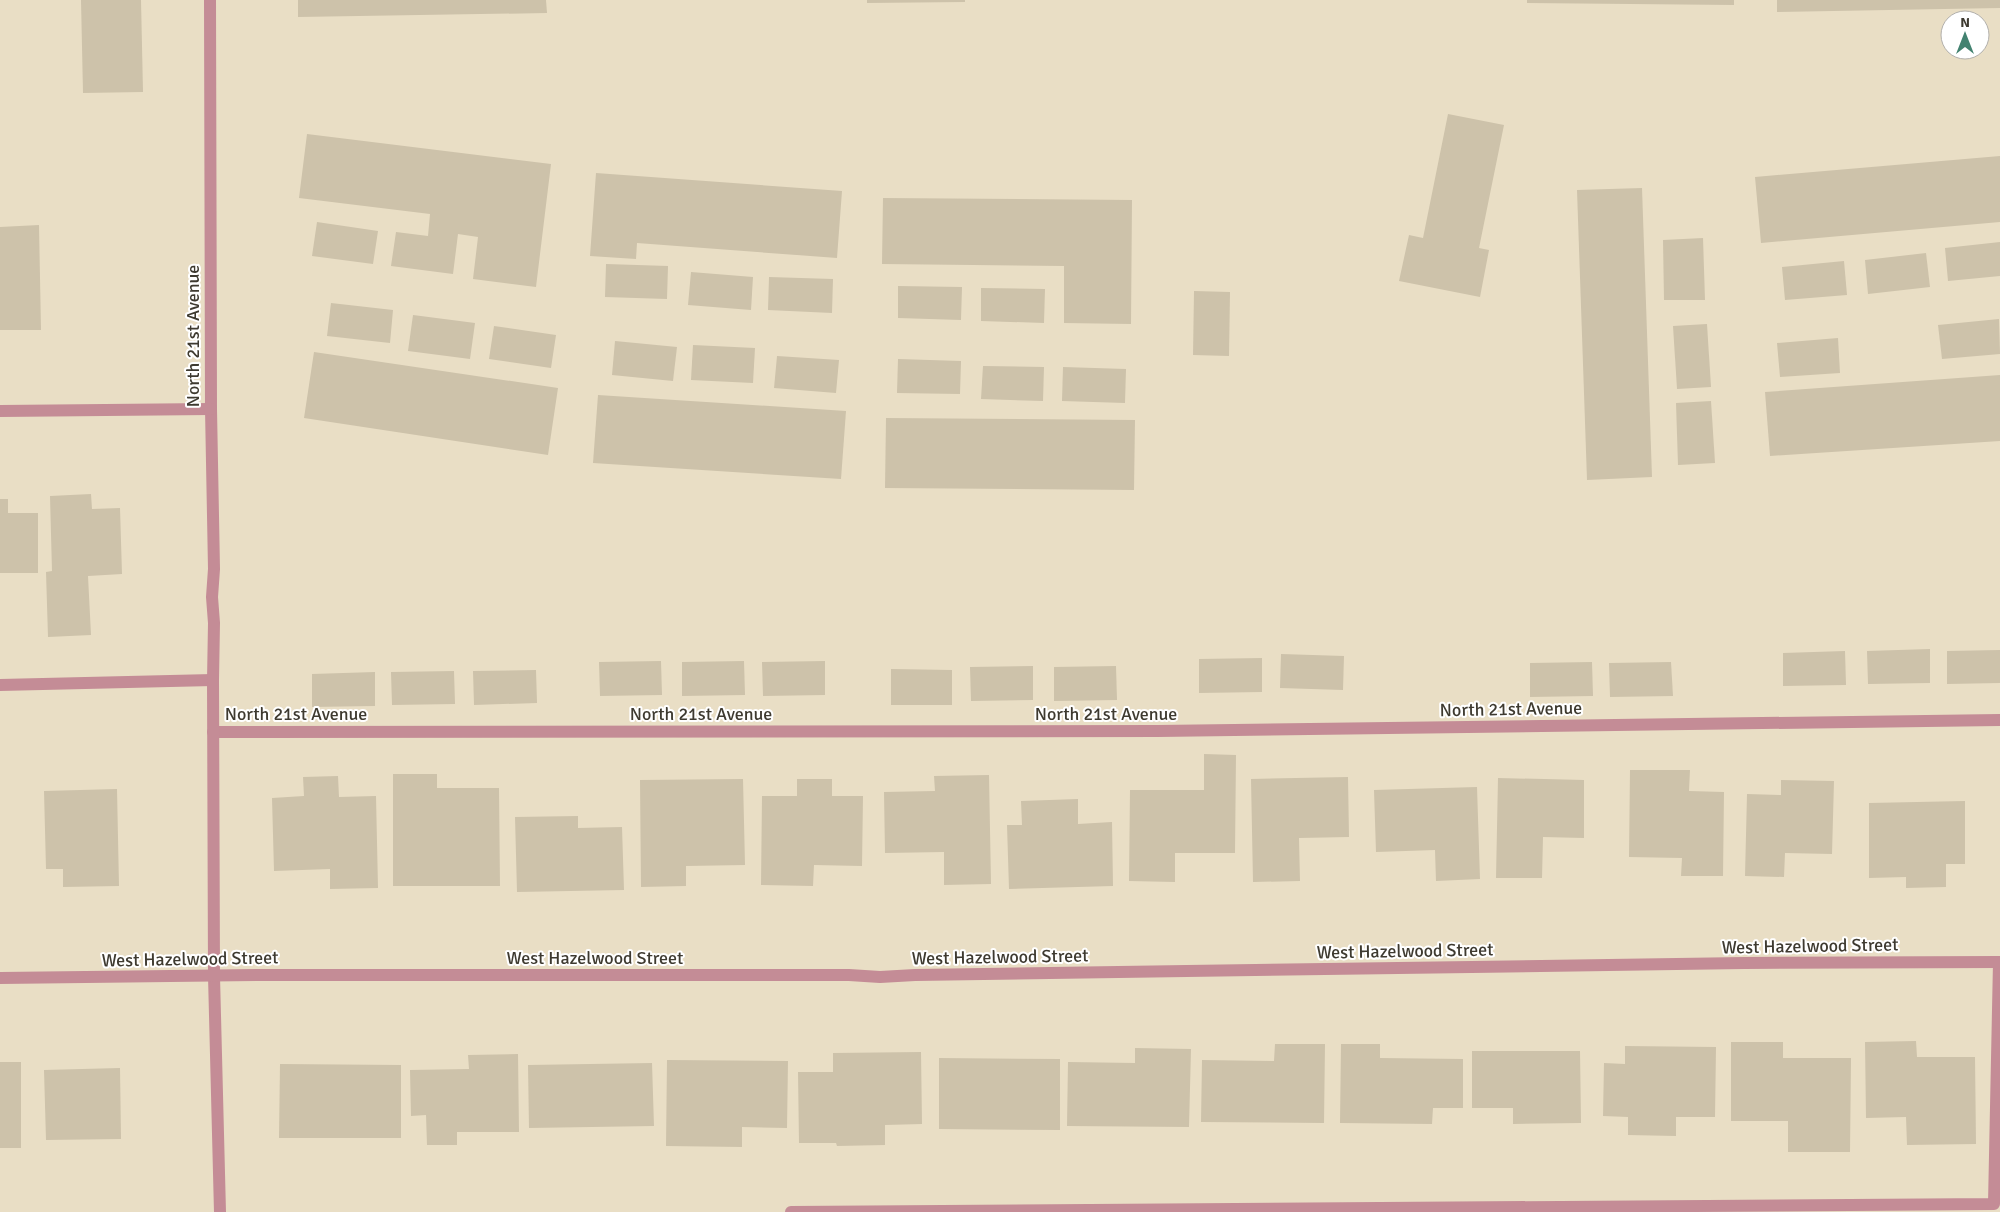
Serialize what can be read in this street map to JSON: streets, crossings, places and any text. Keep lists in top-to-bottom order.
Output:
{
  "streets": {
    "street": ["North 21st Avenue", "West Hazelwood Street"]
  },
  "crossings": [
    ["North 21st Avenue", "West Hazelwood Street"]
  ],
  "north": "top"
}
